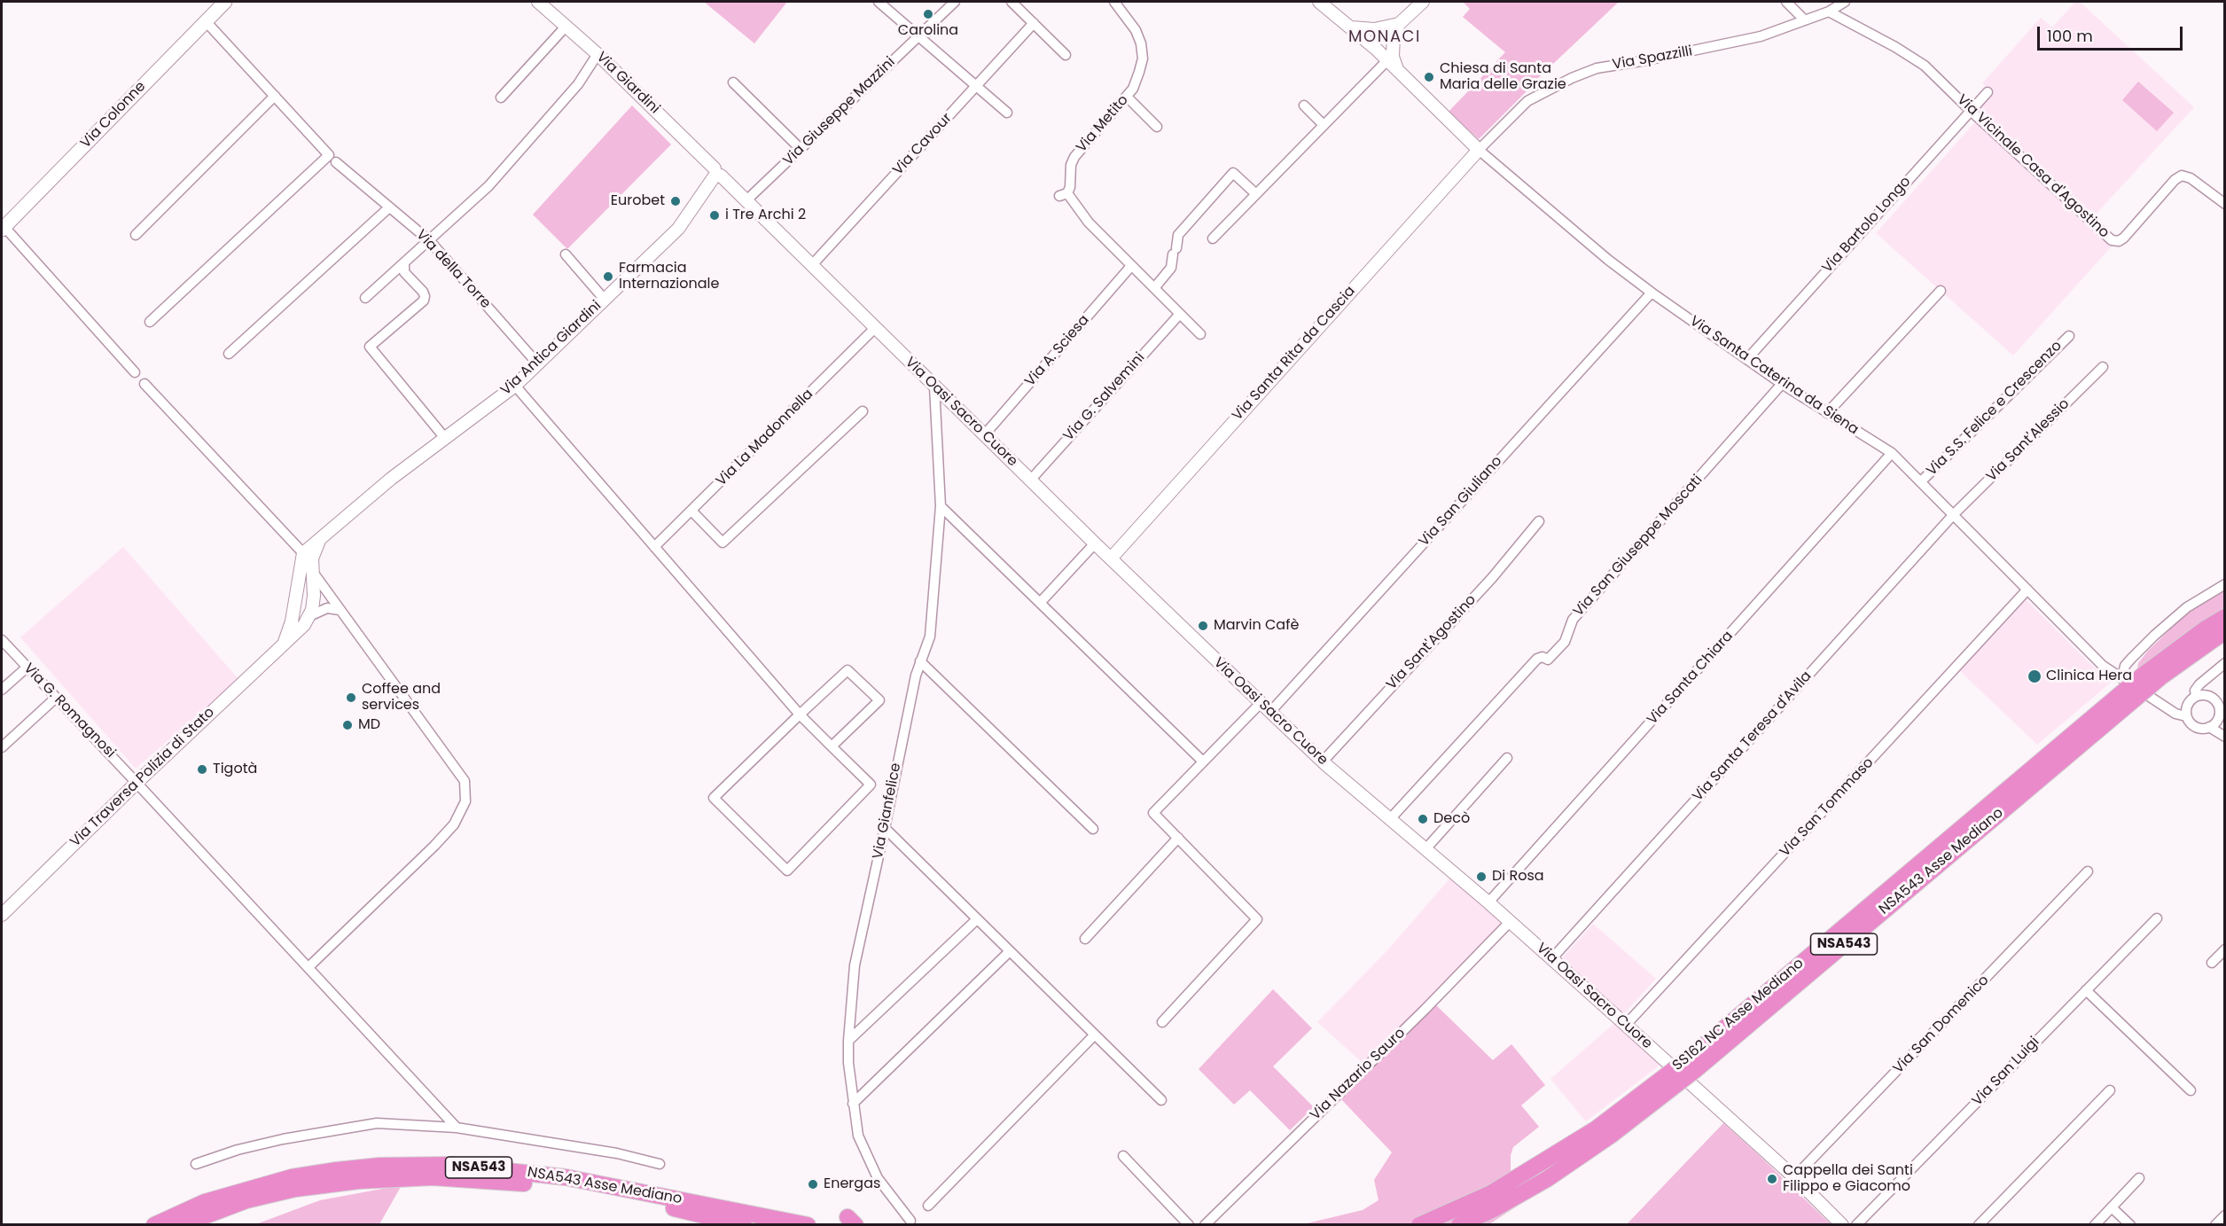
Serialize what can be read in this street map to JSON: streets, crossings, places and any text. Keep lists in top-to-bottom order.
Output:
{
  "streets": {
    "highway": ["NSA543 Asse Mediano", "NSA543", "SS162 NC Asse Mediano"],
    "main road": ["Via Colonne"],
    "street": [
      "Via Spazzilli",
      "Via Giardini",
      "Via Giuseppe Mazzini",
      "Via Metito",
      "Via Cavour",
      "Via Vicinale Casa d'Agostino",
      "Via Bartolo Longo",
      "Via della Torre",
      "Via Antica Giardini",
      "Via A. Sciesa",
      "Via Santa Rita da Cascia",
      "Via Santa Caterina da Siena",
      "Via G. Salvemini",
      "Via S.S. Felice e Crescenzo",
      "Via Oasi Sacro Cuore",
      "Via La Madonnella",
      "Via Sant'Alessio",
      "Via San Giuliano",
      "Via San Giuseppe Moscati",
      "Via Sant'Agostino",
      "Via Santa Chiara",
      "Via G. Romagnosi",
      "Via Santa Teresa d'Avila",
      "Via Traversa Polizia di Stato",
      "Via San Tommaso",
      "Via Gianfelice",
      "Via San Domenico",
      "Via San Luigi",
      "Via Nazario Sauro"
    ]
  },
  "crossings": [
    ["Via Spazzilli", "Via Vicinale Casa d'Agostino"],
    ["Via Spazzilli", "Via Santa Rita da Cascia"],
    ["Via Spazzilli", "Via Santa Caterina da Siena"],
    ["Via Giardini", "Via Antica Giardini"],
    ["Via Giardini", "Via Oasi Sacro Cuore"],
    ["Via Giuseppe Mazzini", "Via Oasi Sacro Cuore"],
    ["Via Colonne", "Via della Torre"],
    ["Via Metito", "Via A. Sciesa"],
    ["Via Metito", "Via G. Salvemini"],
    ["Via Cavour", "Via Oasi Sacro Cuore"],
    ["Via Vicinale Casa d'Agostino", "Via Bartolo Longo"],
    ["Via Bartolo Longo", "Via Santa Caterina da Siena"],
    ["Via della Torre", "Via Antica Giardini"],
    ["Via Antica Giardini", "Via Oasi Sacro Cuore"],
    ["Via A. Sciesa", "Via Oasi Sacro Cuore"],
    ["Via Santa Rita da Cascia", "Via Santa Caterina da Siena"],
    ["Via Santa Rita da Cascia", "Via Oasi Sacro Cuore"],
    ["Via Santa Caterina da Siena", "Via S.S. Felice e Crescenzo"],
    ["Via Santa Caterina da Siena", "Via Sant'Alessio"],
    ["Via Santa Caterina da Siena", "Via San Giuliano"],
    ["Via Santa Caterina da Siena", "Via San Giuseppe Moscati"],
    ["Via Santa Caterina da Siena", "Via Santa Chiara"],
    ["Via Santa Caterina da Siena", "Via Santa Teresa d'Avila"],
    ["Via Santa Caterina da Siena", "Via San Tommaso"],
    ["Via G. Salvemini", "Via Oasi Sacro Cuore"],
    ["Via Oasi Sacro Cuore", "Via La Madonnella"],
    ["Via Oasi Sacro Cuore", "Via San Giuliano"],
    ["Via Oasi Sacro Cuore", "Via San Giuseppe Moscati"],
    ["Via Oasi Sacro Cuore", "Via Sant'Agostino"],
    ["Via Oasi Sacro Cuore", "Via Santa Chiara"],
    ["Via Oasi Sacro Cuore", "Via Santa Teresa d'Avila"],
    ["Via Oasi Sacro Cuore", "Via San Tommaso"],
    ["Via Oasi Sacro Cuore", "Via Gianfelice"],
    ["Via Oasi Sacro Cuore", "Via San Domenico"],
    ["Via Oasi Sacro Cuore", "Via Nazario Sauro"],
    ["Via Sant'Alessio", "Via Santa Teresa d'Avila"],
    ["Via G. Romagnosi", "Via Traversa Polizia di Stato"],
    ["NSA543 Asse Mediano", "SS162 NC Asse Mediano"]
  ],
  "districts": ["MONACI"],
  "places": [
    "Carolina",
    "Chiesa di Santa Maria delle Grazie",
    "Eurobet",
    "i Tre Archi 2",
    "Farmacia Internazionale",
    "Marvin Cafè",
    "Clinica Hera",
    "Coffee and services",
    "MD",
    "Tigotà",
    "Decò",
    "Di Rosa",
    "Cappella dei Santi Filippo e Giacomo",
    "Energas"
  ],
  "scale_bar": "100 m"
}
